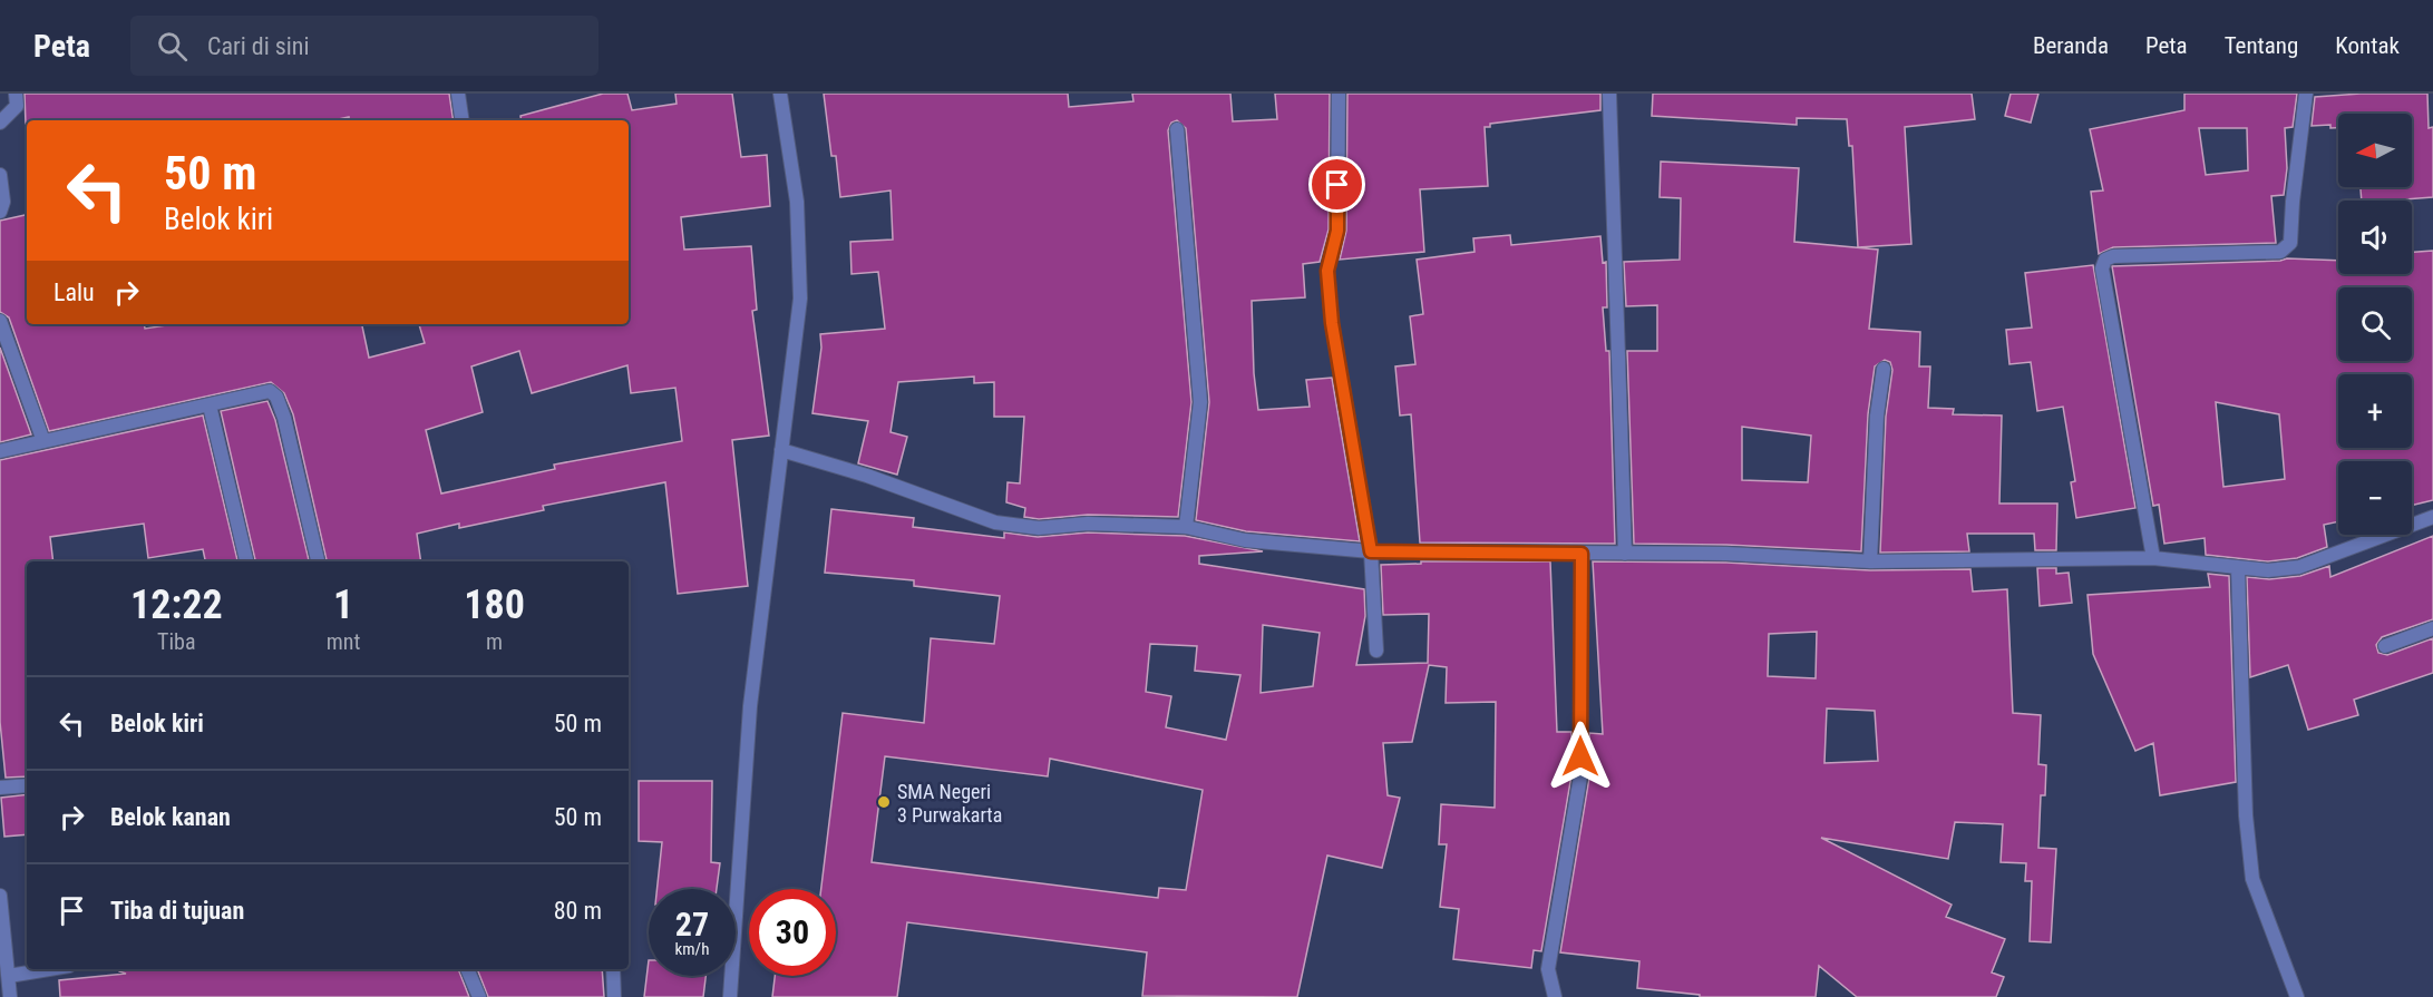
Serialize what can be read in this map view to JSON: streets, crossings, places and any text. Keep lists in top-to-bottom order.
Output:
{
  "places": ["SMA Negeri 3 Purwakarta"],
  "north": "left",
  "page": {
    "header": "Peta",
    "search": "Cari di sini",
    "nav": [
      "Beranda",
      "Peta",
      "Tentang",
      "Kontak"
    ],
    "map_buttons": ["+", "−"],
    "turn": ["50 m", "Belok kiri"],
    "then": "Lalu",
    "eta": [
      "12:22",
      "Tiba",
      "1",
      "mnt",
      "180",
      "m"
    ],
    "list": [
      {
        "name": "Belok kiri",
        "value": "50 m"
      },
      {
        "name": "Belok kanan",
        "value": "50 m"
      },
      {
        "name": "Tiba di tujuan",
        "value": "80 m"
      }
    ],
    "speed": "27 km/h",
    "limit": "30"
  }
}
